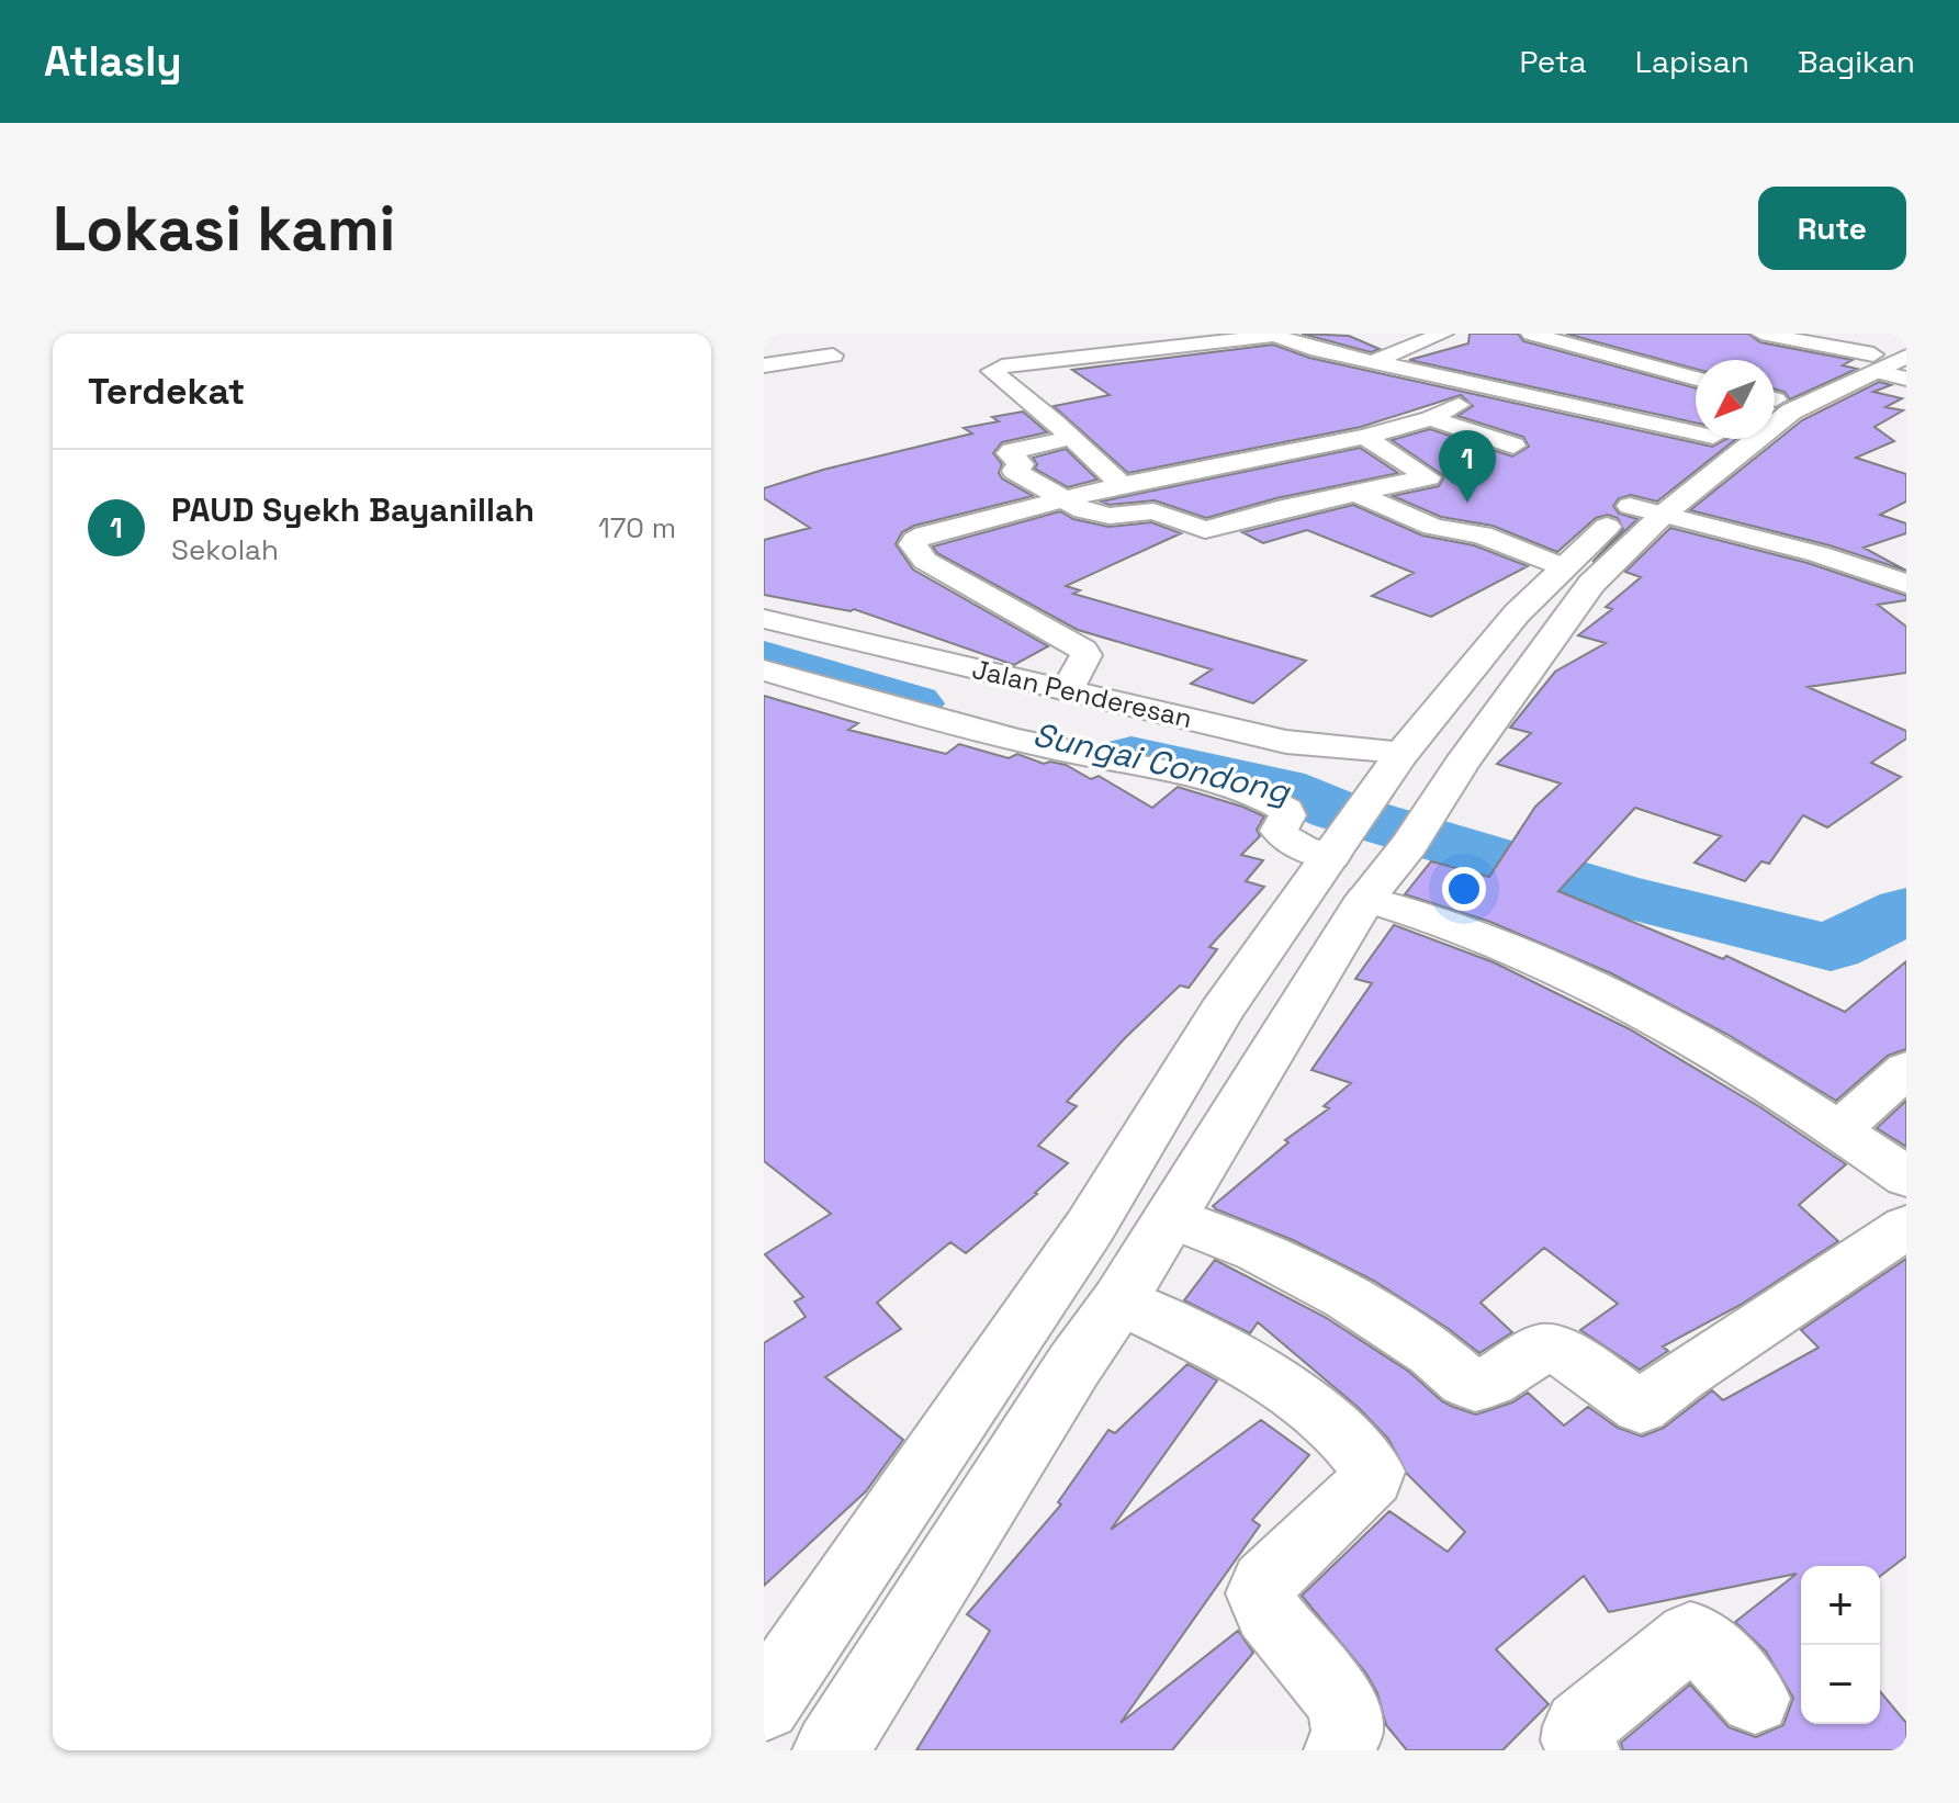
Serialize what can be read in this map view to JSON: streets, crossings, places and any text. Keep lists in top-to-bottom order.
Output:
{
  "streets": {
    "street": ["Jalan Penderesan"]
  },
  "water": ["Sungai Condong"],
  "north": "bottom left",
  "page": {
    "header": "Atlasly",
    "nav": ["Peta", "Lapisan", "Bagikan"],
    "buttons": "Rute",
    "title": "Lokasi kami",
    "heading": "Terdekat",
    "pins": "1",
    "list": [
      {
        "mark": "1",
        "name": "PAUD Syekh Bayanillah",
        "note": "Sekolah",
        "value": "170 m"
      }
    ],
    "map_buttons": ["+", "−"]
  }
}
